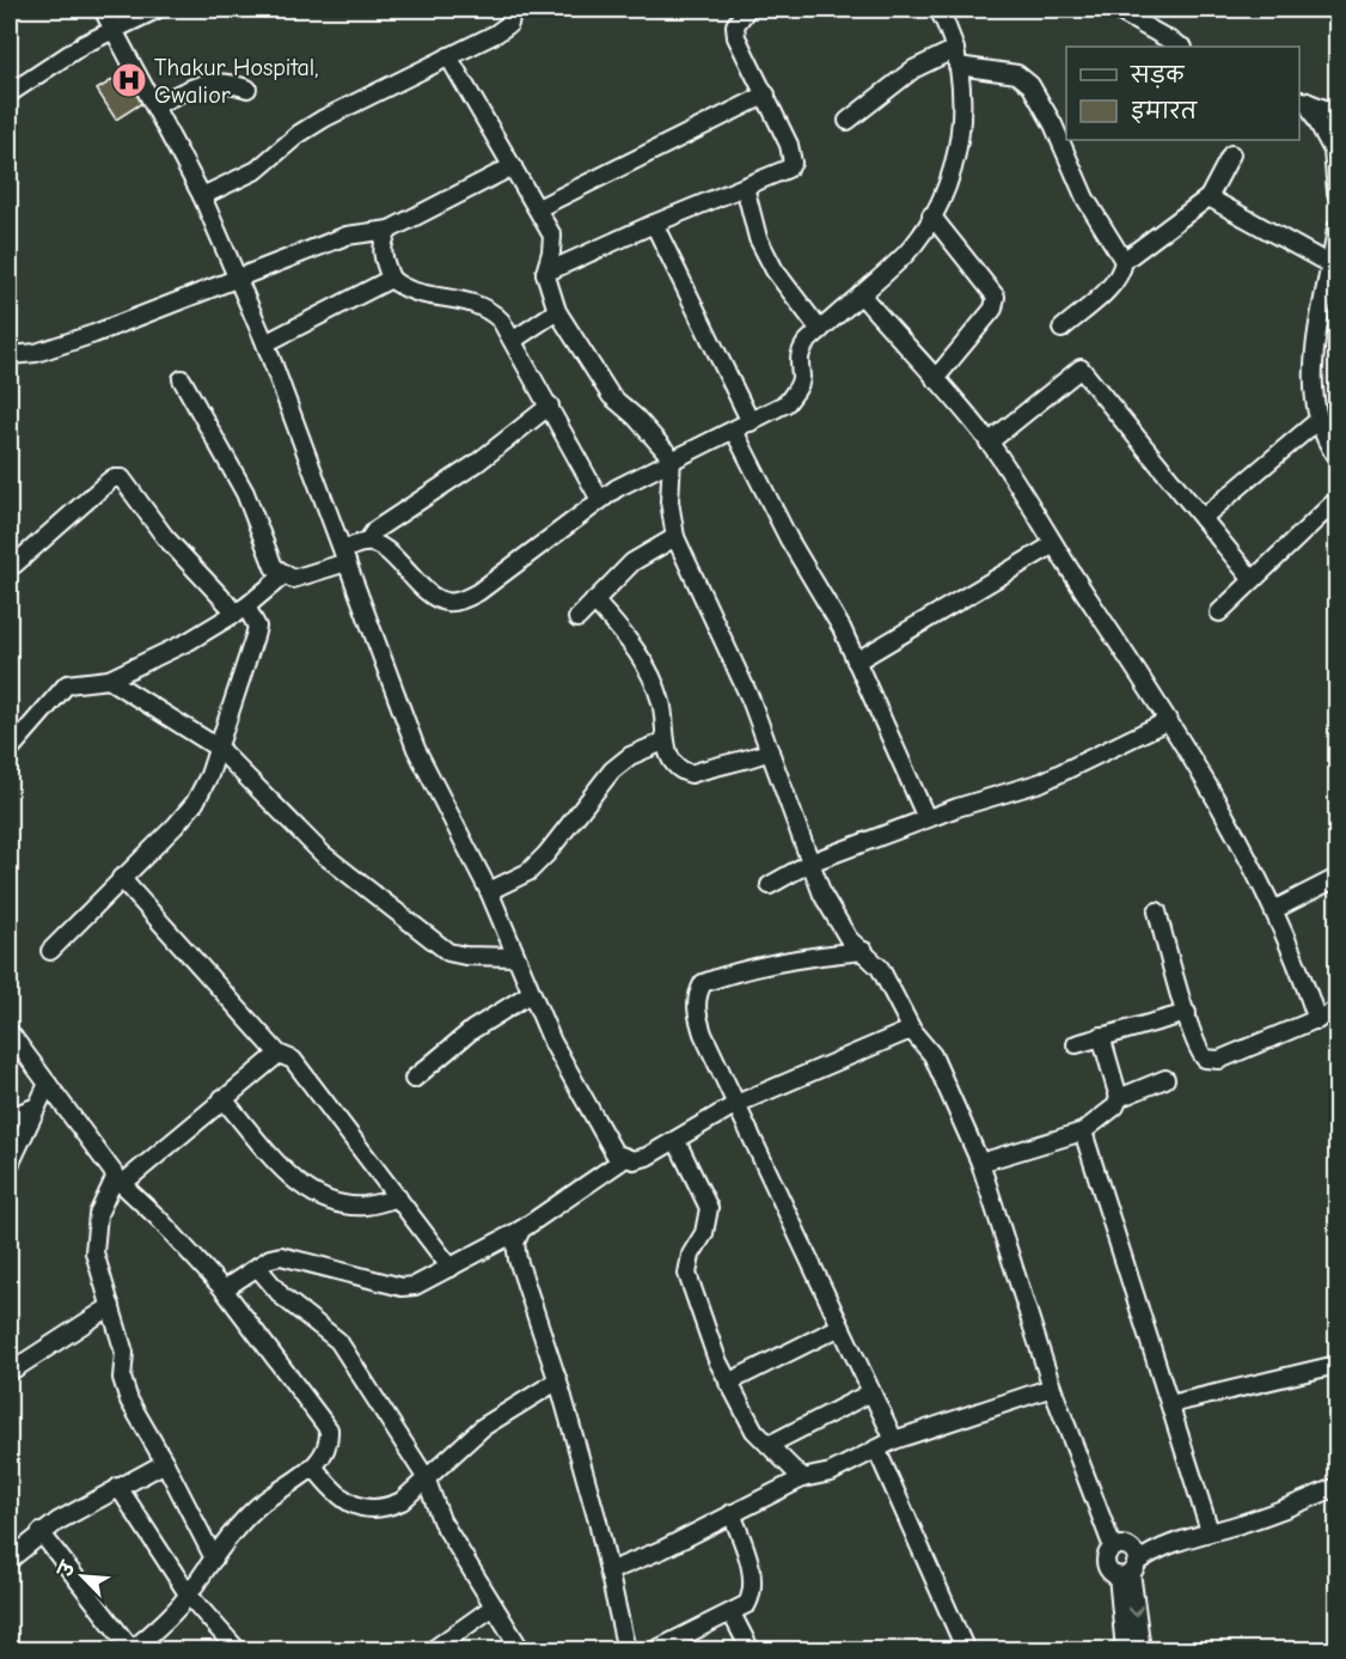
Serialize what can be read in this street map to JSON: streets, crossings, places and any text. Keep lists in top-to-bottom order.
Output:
{
  "places": {
    "hospital": ["Thakur Hospital, Gwalior"]
  },
  "legend": ["सड़क", "इमारत"],
  "north": "top left"
}
